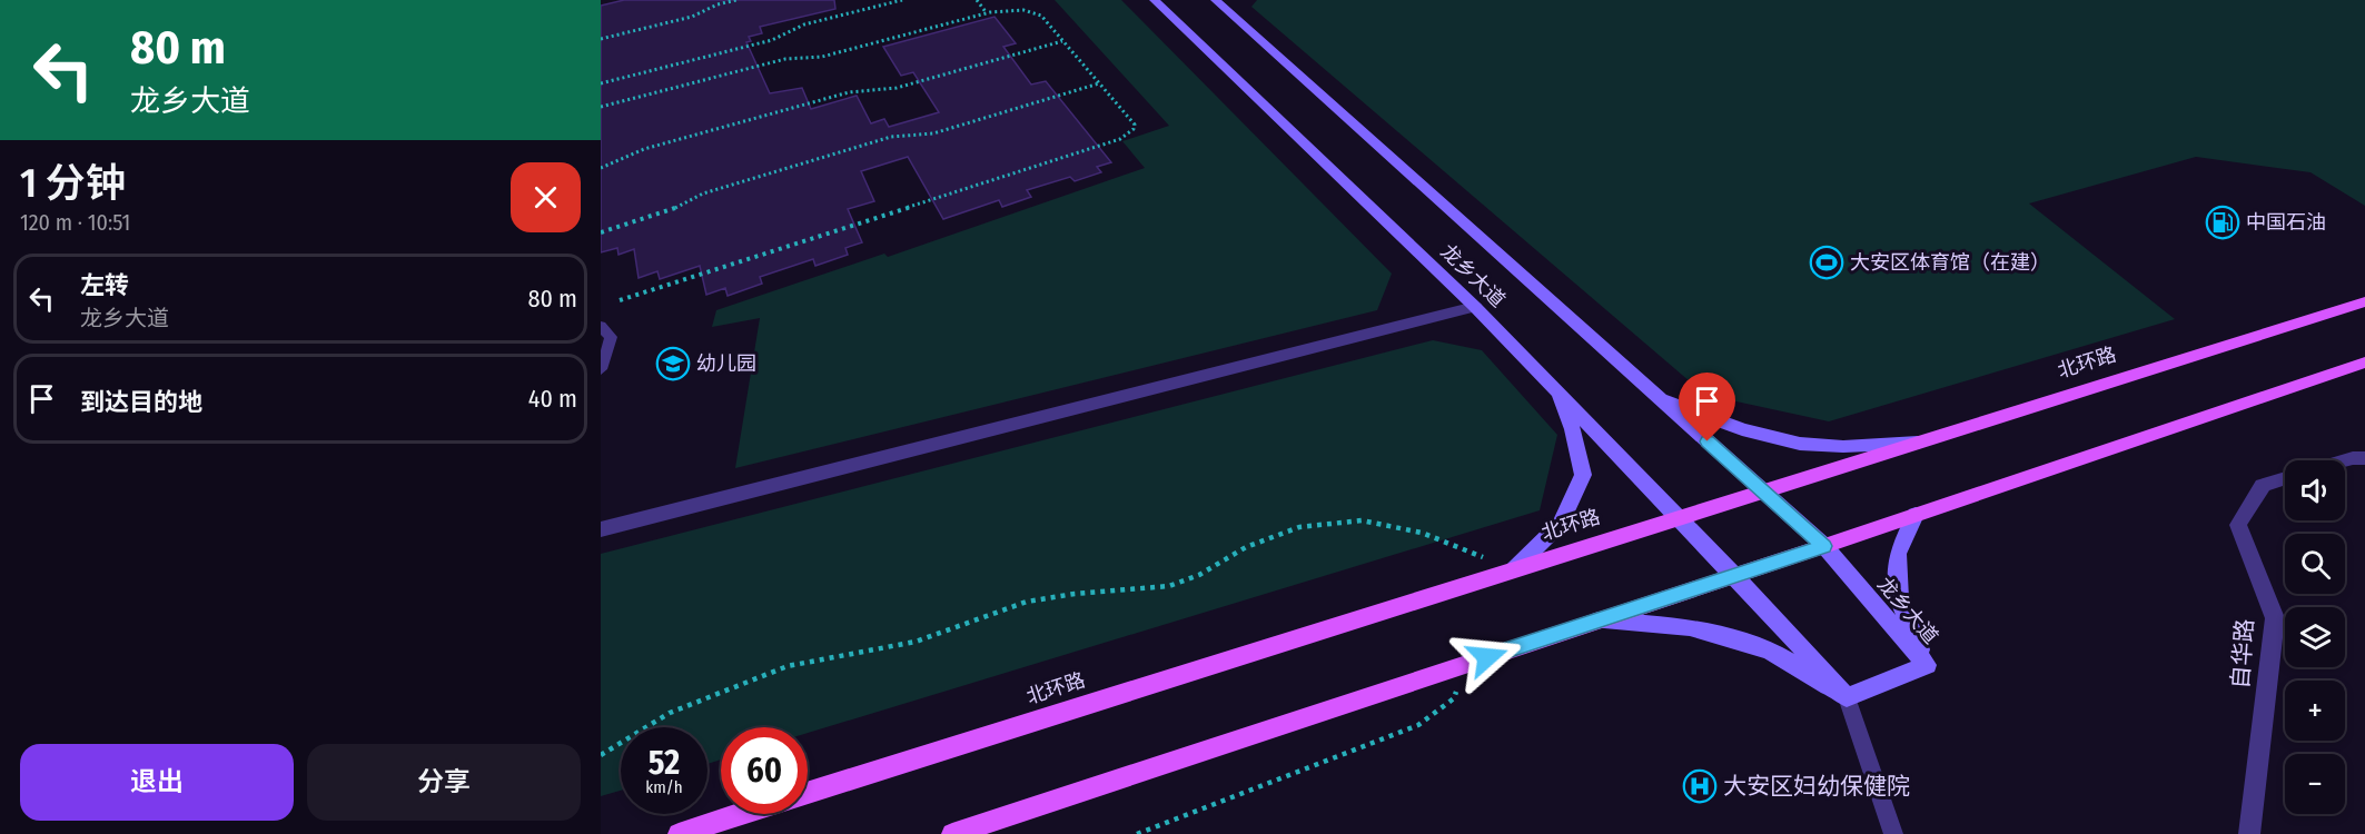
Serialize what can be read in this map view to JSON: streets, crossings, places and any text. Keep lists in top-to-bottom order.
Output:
{
  "streets": {
    "main road": ["龙乡大道", "北环路"],
    "street": ["自华路"]
  },
  "crossings": [
    ["龙乡大道", "北环路"]
  ],
  "places": {
    "fuel station": ["中国石油"],
    "sports": ["大安区体育馆（在建）"],
    "school or university": ["幼儿园"],
    "hospital": ["大安区妇幼保健院"]
  },
  "page": {
    "turn": ["80 m", "龙乡大道"],
    "heading": ["1 分钟", "120 m · 10:51"],
    "list": [
      {
        "name": "左转",
        "note": "龙乡大道",
        "value": "80 m"
      },
      {
        "name": "到达目的地",
        "value": "40 m"
      }
    ],
    "map_buttons": ["+", "−"],
    "speed": "52 km/h",
    "limit": "60",
    "buttons": ["退出", "分享"]
  }
}
